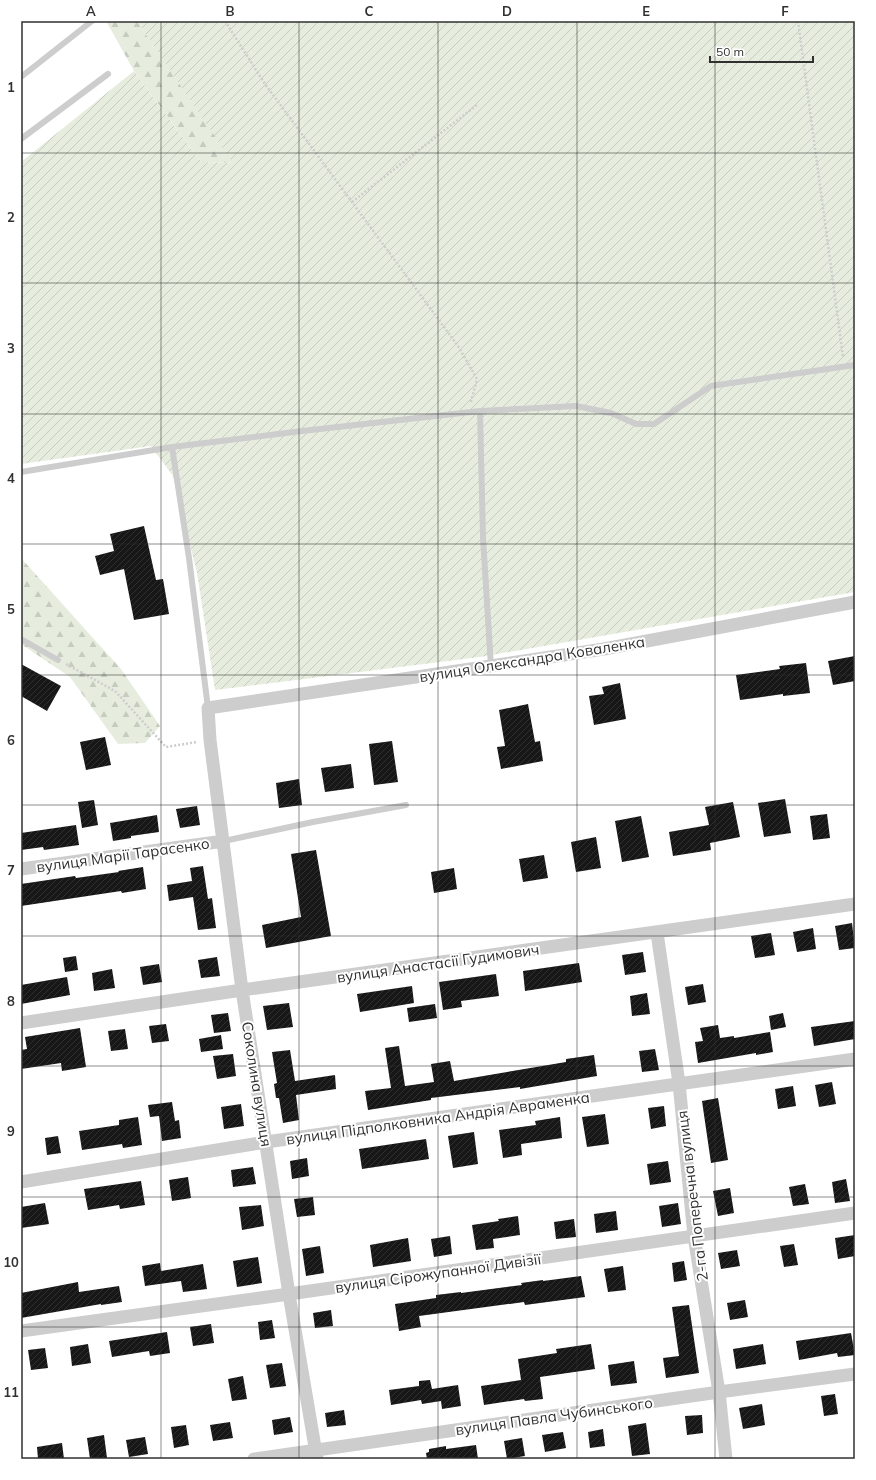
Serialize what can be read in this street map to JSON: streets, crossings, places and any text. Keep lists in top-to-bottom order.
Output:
{
  "streets": {
    "street": [
      "вулиця Олександра Коваленка",
      "вулиця Марії Тарасенко",
      "вулиця Анастасії Гудимович",
      "Соколина вулиця",
      "вулиця Підполковника Андрія Авраменка",
      "2-га Поперечна вулиця",
      "вулиця Сірожупанної Дивізії",
      "вулиця Павла Чубинського"
    ]
  },
  "crossings": [
    ["вулиця Олександра Коваленка", "Соколина вулиця"],
    ["вулиця Марії Тарасенко", "Соколина вулиця"],
    ["вулиця Анастасії Гудимович", "Соколина вулиця"],
    ["вулиця Анастасії Гудимович", "2-га Поперечна вулиця"],
    ["Соколина вулиця", "вулиця Підполковника Андрія Авраменка"],
    ["Соколина вулиця", "вулиця Сірожупанної Дивізії"],
    ["Соколина вулиця", "вулиця Павла Чубинського"],
    ["вулиця Підполковника Андрія Авраменка", "2-га Поперечна вулиця"],
    ["2-га Поперечна вулиця", "вулиця Сірожупанної Дивізії"],
    ["2-га Поперечна вулиця", "вулиця Павла Чубинського"]
  ],
  "scale_bar": "50 m",
  "grid": {
    "columns": [
      "A",
      "B",
      "C",
      "D",
      "E",
      "F"
    ],
    "rows": [
      "1",
      "2",
      "3",
      "4",
      "5",
      "6",
      "7",
      "8",
      "9",
      "10",
      "11"
    ]
  }
}
